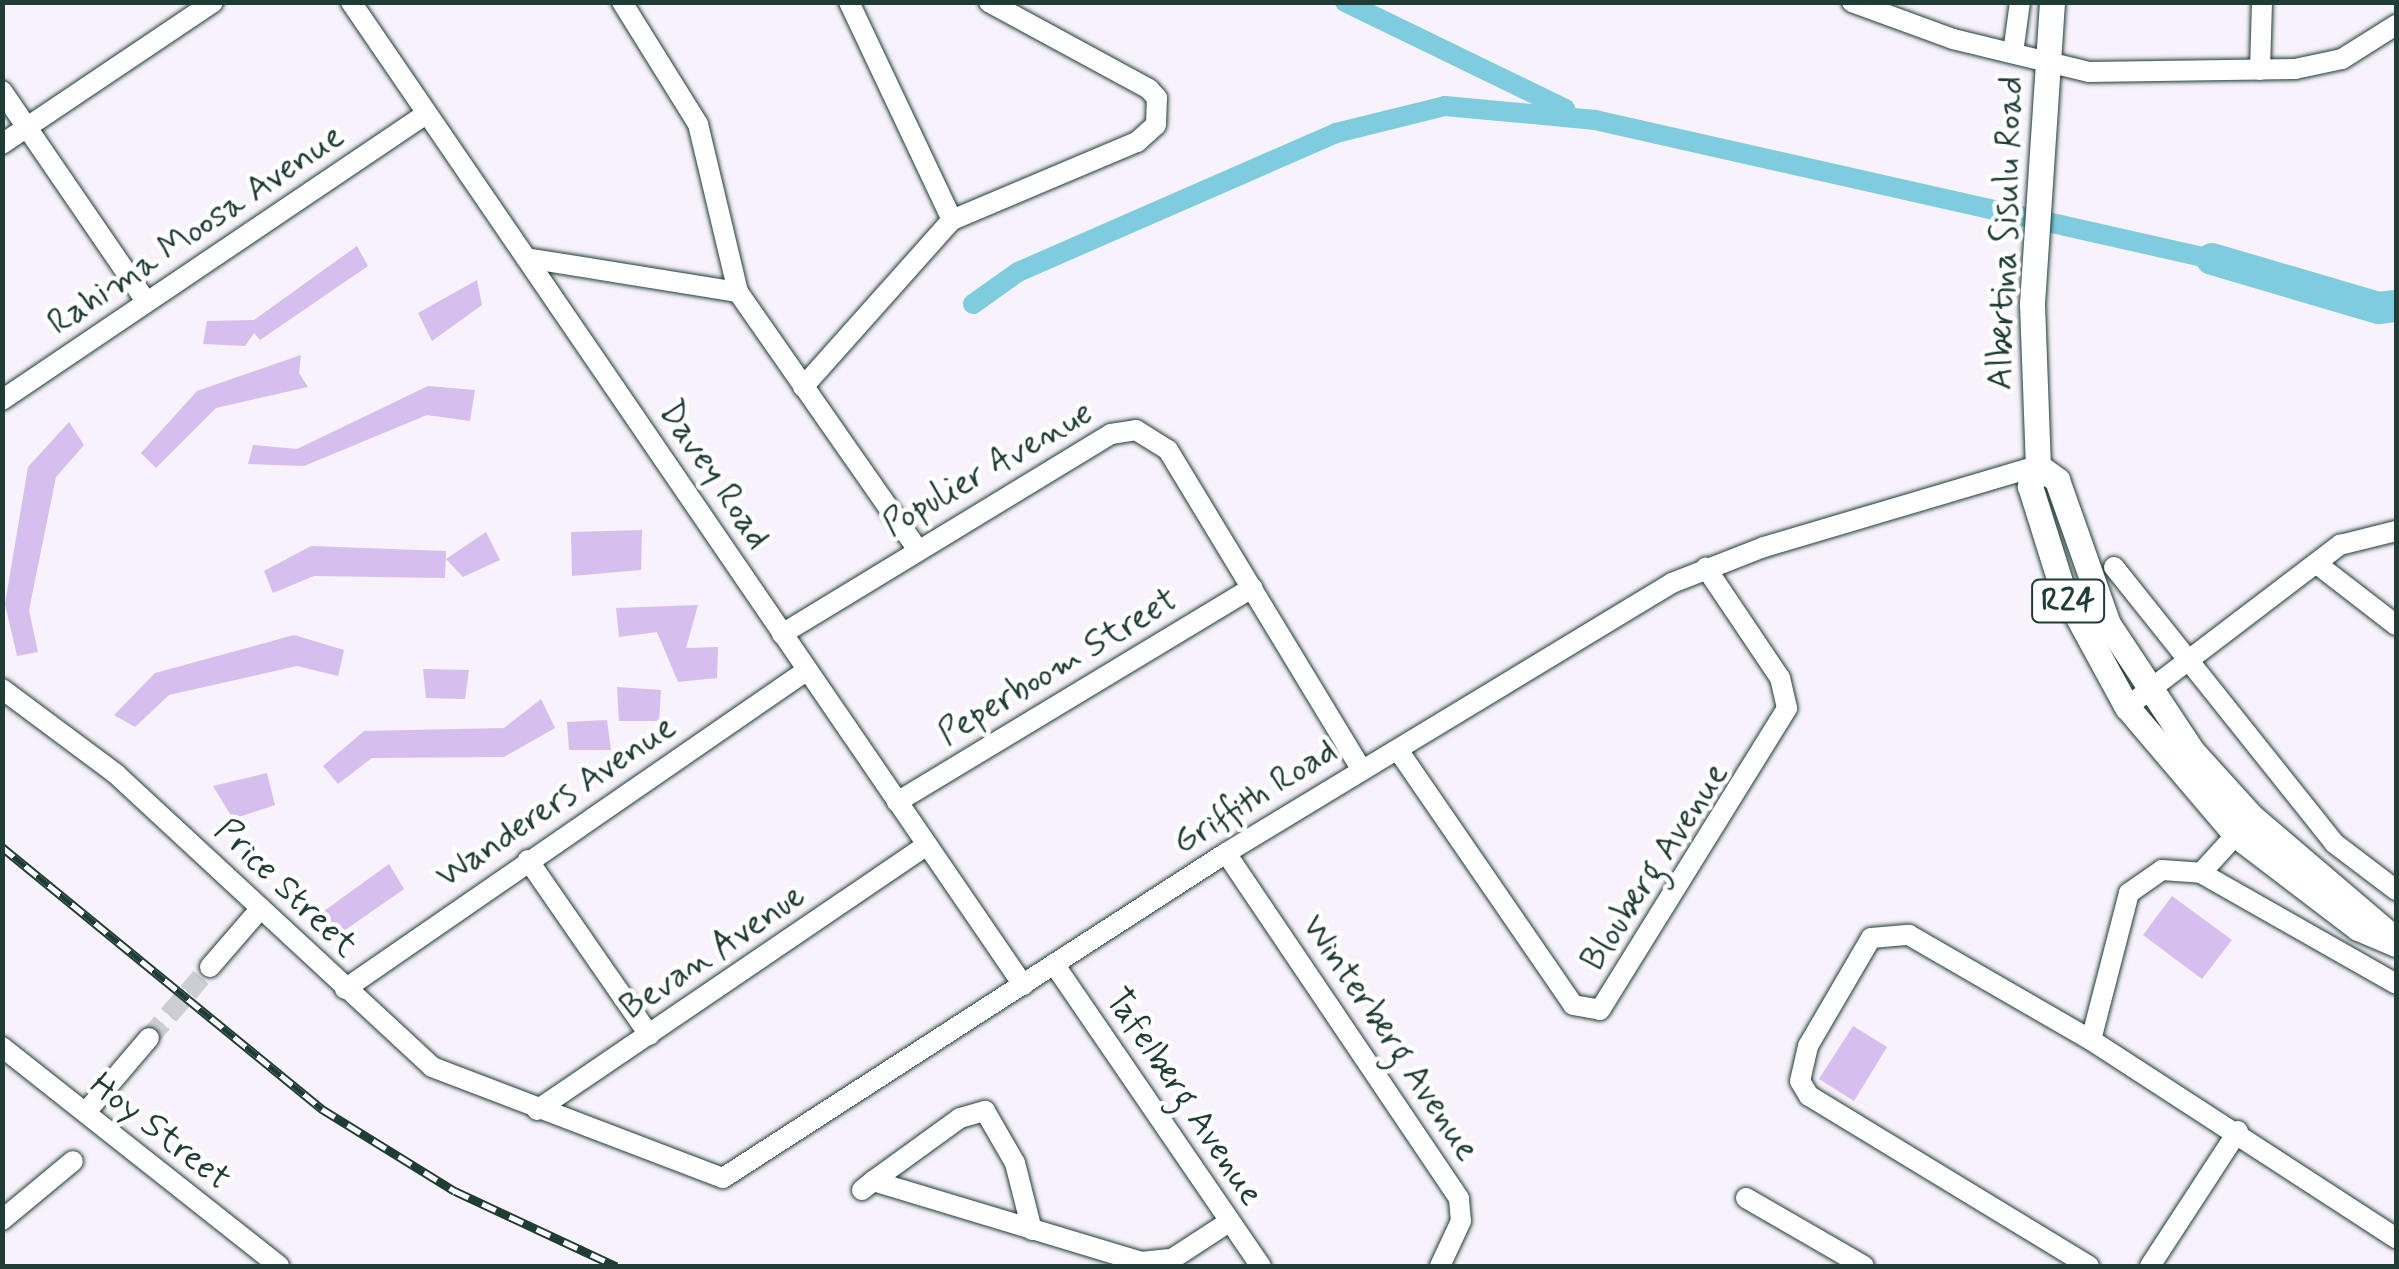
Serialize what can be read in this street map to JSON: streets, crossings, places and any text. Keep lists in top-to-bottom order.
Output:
{
  "streets": {
    "main road": ["Albertina Sisulu Road", "R24"],
    "street": [
      "Rahima Moosa Avenue",
      "Populier Avenue",
      "Davey Road",
      "Peperboom Street",
      "Griffith Road",
      "Wanderers Avenue",
      "Blouberg Avenue",
      "Price Street",
      "Bevan Avenue",
      "Winterberg Avenue",
      "Tafelberg Avenue",
      "Hoy Street"
    ]
  },
  "crossings": [
    ["Rahima Moosa Avenue", "Davey Road"],
    ["Albertina Sisulu Road", "R24"],
    ["Albertina Sisulu Road", "Griffith Road"],
    ["Populier Avenue", "Davey Road"],
    ["Populier Avenue", "Peperboom Street"],
    ["Populier Avenue", "Griffith Road"],
    ["Davey Road", "Peperboom Street"],
    ["Davey Road", "Griffith Road"],
    ["Davey Road", "Wanderers Avenue"],
    ["Davey Road", "Bevan Avenue"],
    ["R24", "Griffith Road"],
    ["Griffith Road", "Blouberg Avenue"],
    ["Griffith Road", "Price Street"],
    ["Griffith Road", "Bevan Avenue"],
    ["Griffith Road", "Winterberg Avenue"],
    ["Griffith Road", "Tafelberg Avenue"],
    ["Wanderers Avenue", "Price Street"],
    ["Price Street", "Bevan Avenue"]
  ]
}
